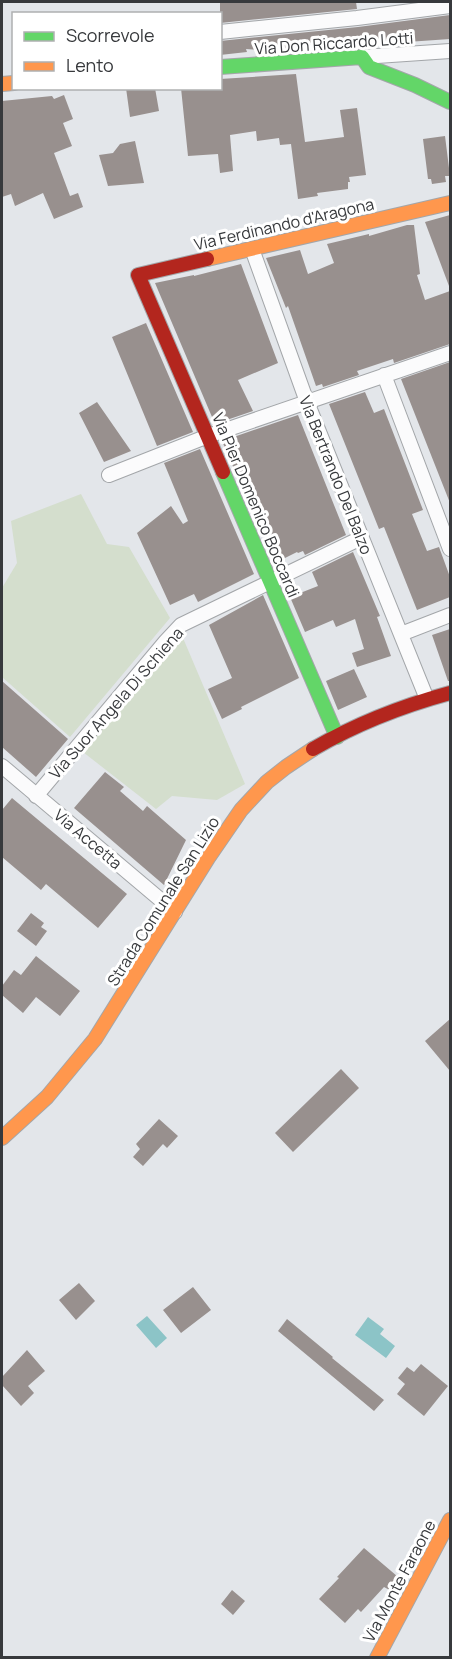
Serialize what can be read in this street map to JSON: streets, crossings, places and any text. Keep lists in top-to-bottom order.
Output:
{
  "streets": {
    "street": [
      "Via Don Riccardo Lotti",
      "Via Ferdinando d'Aragona",
      "Via Bertrando Del Balzo",
      "Via Pier Domenico Boccardi",
      "Via Suor Angela Di Schiena",
      "Via Accetta",
      "Strada Comunale San Lizio",
      "Via Monte Faraone"
    ]
  },
  "crossings": [
    ["Via Ferdinando d'Aragona", "Via Bertrando Del Balzo"],
    ["Via Ferdinando d'Aragona", "Via Pier Domenico Boccardi"],
    ["Via Bertrando Del Balzo", "Via Suor Angela Di Schiena"],
    ["Via Bertrando Del Balzo", "Strada Comunale San Lizio"],
    ["Via Pier Domenico Boccardi", "Via Suor Angela Di Schiena"],
    ["Via Pier Domenico Boccardi", "Strada Comunale San Lizio"],
    ["Via Suor Angela Di Schiena", "Via Accetta"],
    ["Via Accetta", "Strada Comunale San Lizio"]
  ],
  "legend": ["Scorrevole", "Lento"]
}
